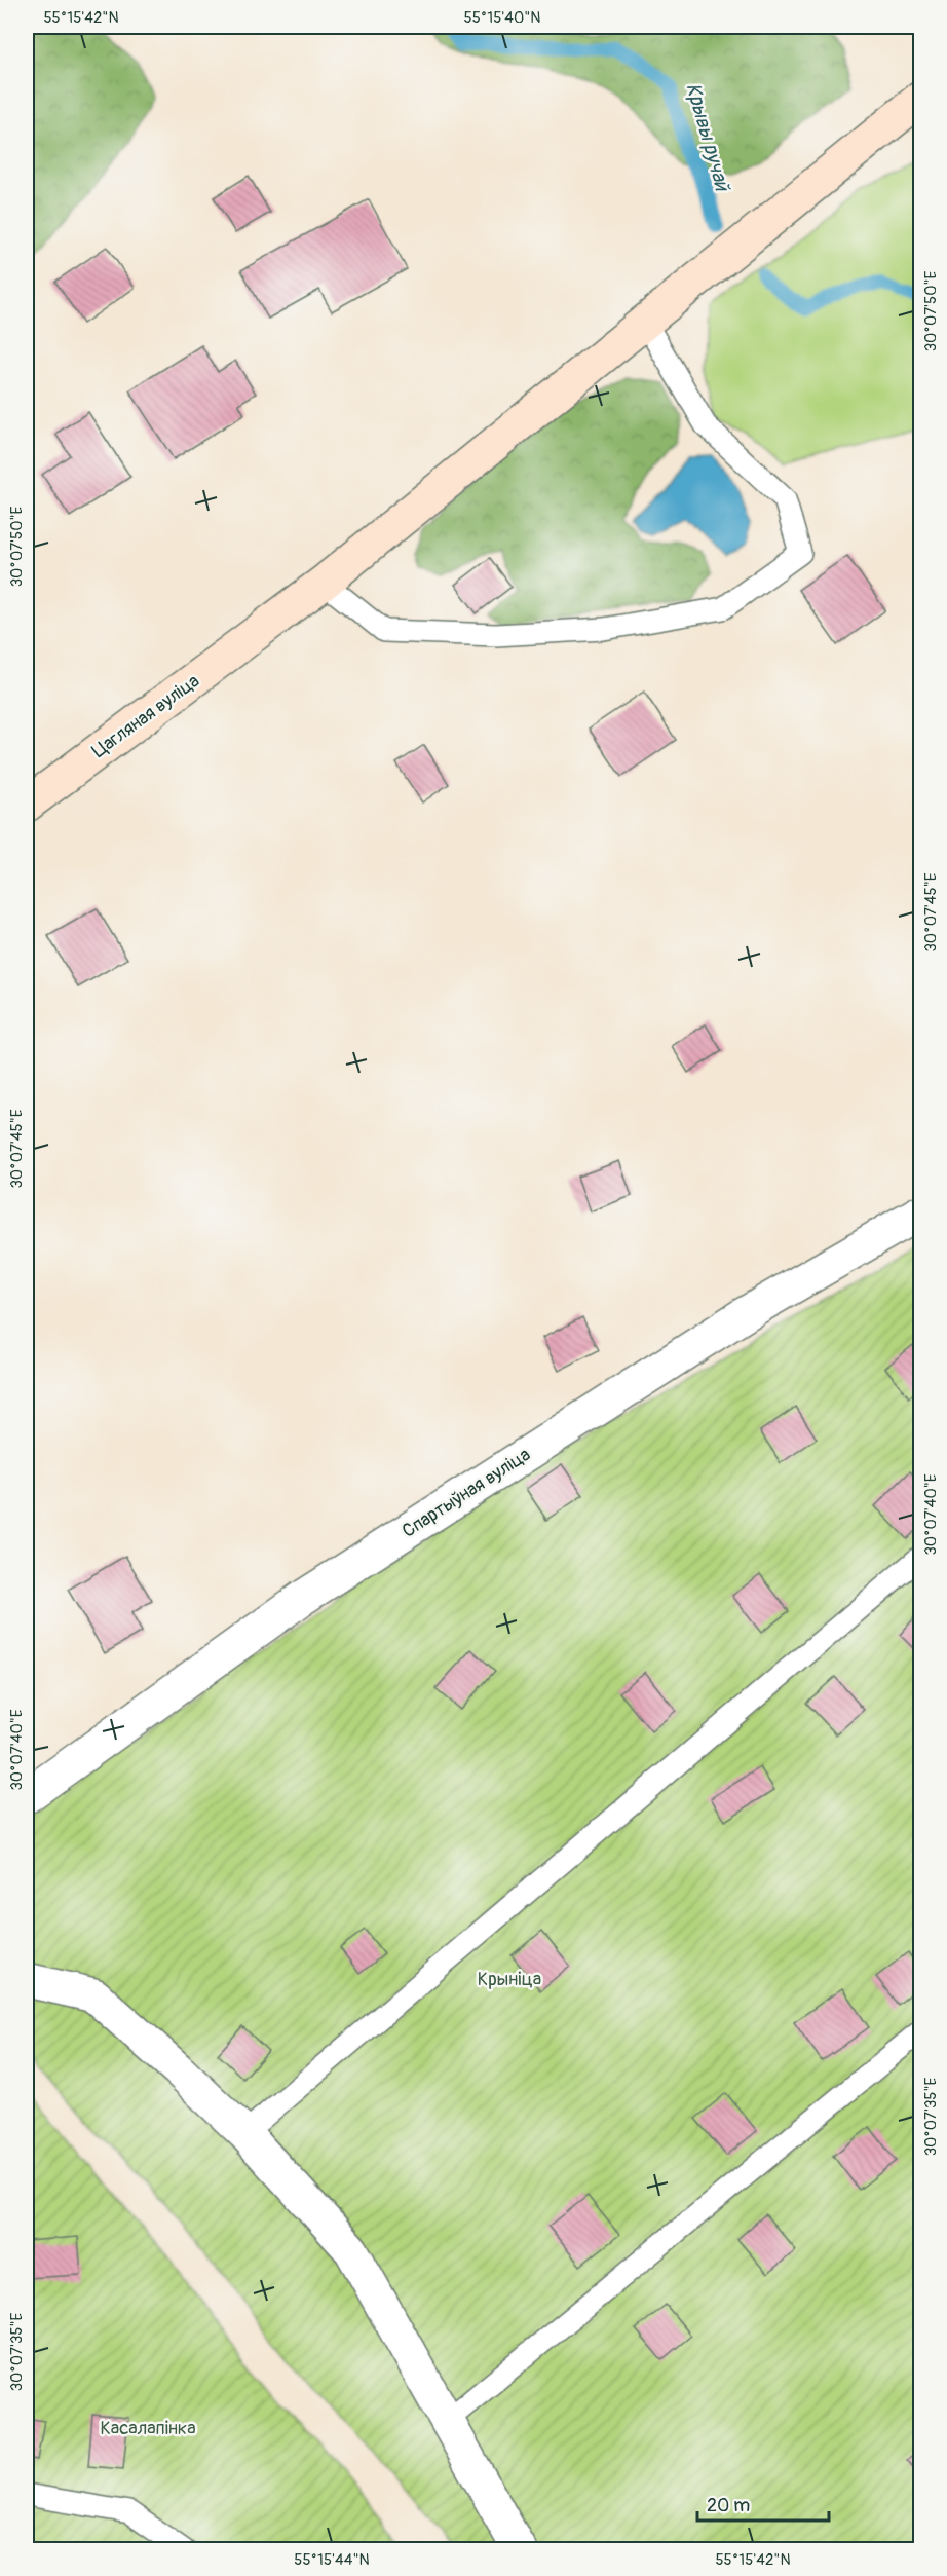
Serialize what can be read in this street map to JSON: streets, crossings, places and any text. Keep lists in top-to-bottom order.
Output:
{
  "streets": {
    "street": ["Цагляная вуліца", "Спартыўная вуліца"]
  },
  "water": ["Крывы ручай"],
  "parks": ["Крыніца", "Касалапінка"],
  "scale_bar": "20 m",
  "coordinates": [
    "55°15'42\"N",
    "55°15'40\"N",
    "30°07'50\"E",
    "30°07'45\"E",
    "30°07'40\"E",
    "30°07'35\"E",
    "55°15'44\"N"
  ]
}
